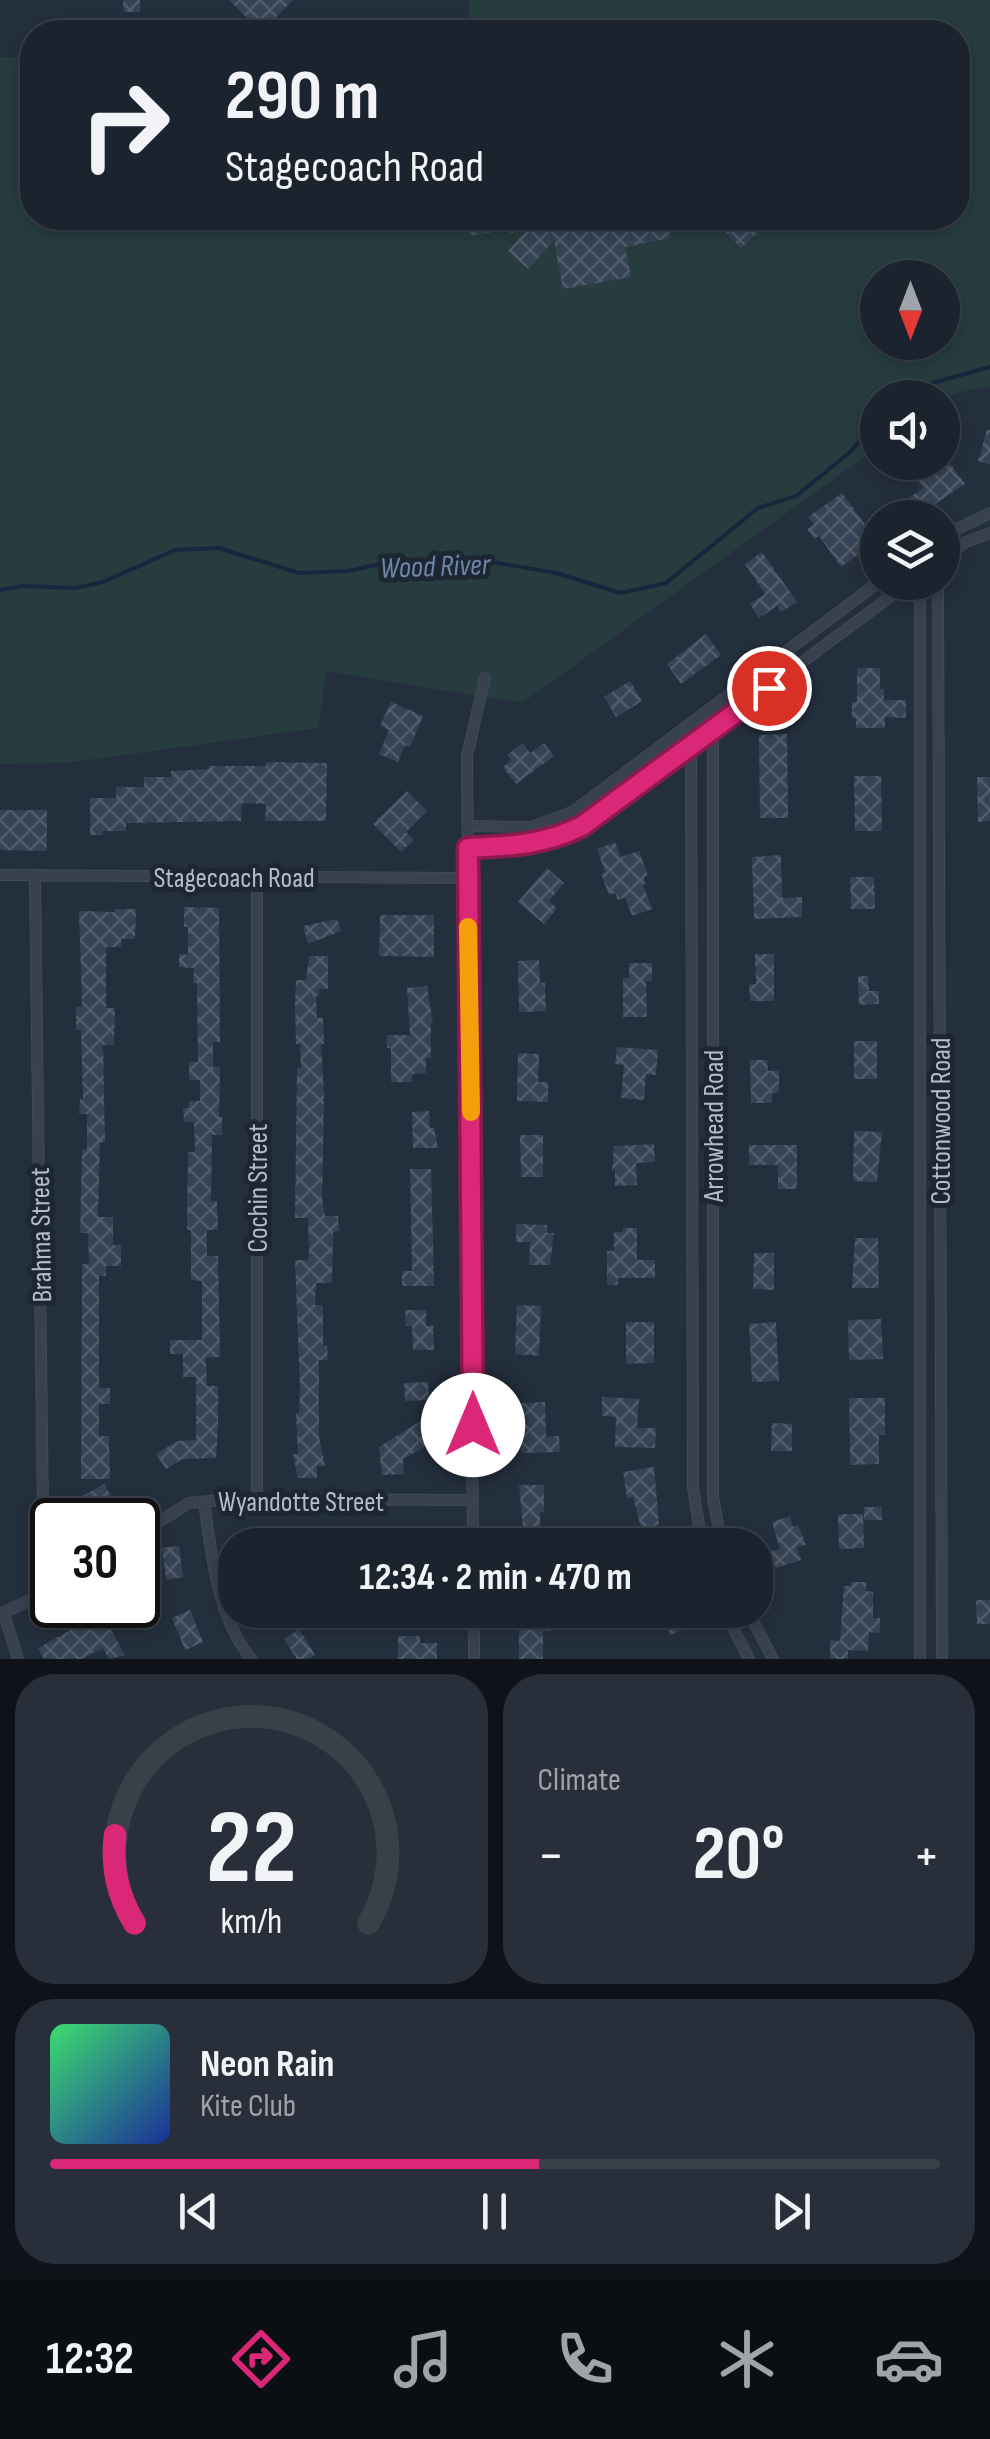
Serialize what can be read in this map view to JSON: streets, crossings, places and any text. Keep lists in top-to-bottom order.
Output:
{
  "streets": {
    "street": [
      "Stagecoach Road",
      "Cottonwood Road",
      "Arrowhead Road",
      "Cochin Street",
      "Brahma Street",
      "Wyandotte Street"
    ]
  },
  "crossings": [
    ["Stagecoach Road", "Cochin Street"],
    ["Stagecoach Road", "Brahma Street"],
    ["Cochin Street", "Wyandotte Street"]
  ],
  "water": ["Wood River"],
  "north": "bottom",
  "page": {
    "turn": ["290 m", "Stagecoach Road"],
    "limit": "30",
    "trip": "12:34 · 2 min · 470 m",
    "tile": "Climate",
    "heat": ["−", "20°", "+"],
    "song": ["Neon Rain", "Kite Club"],
    "tabs": "12:32",
    "gauge": ["22", "km/h"]
  }
}
